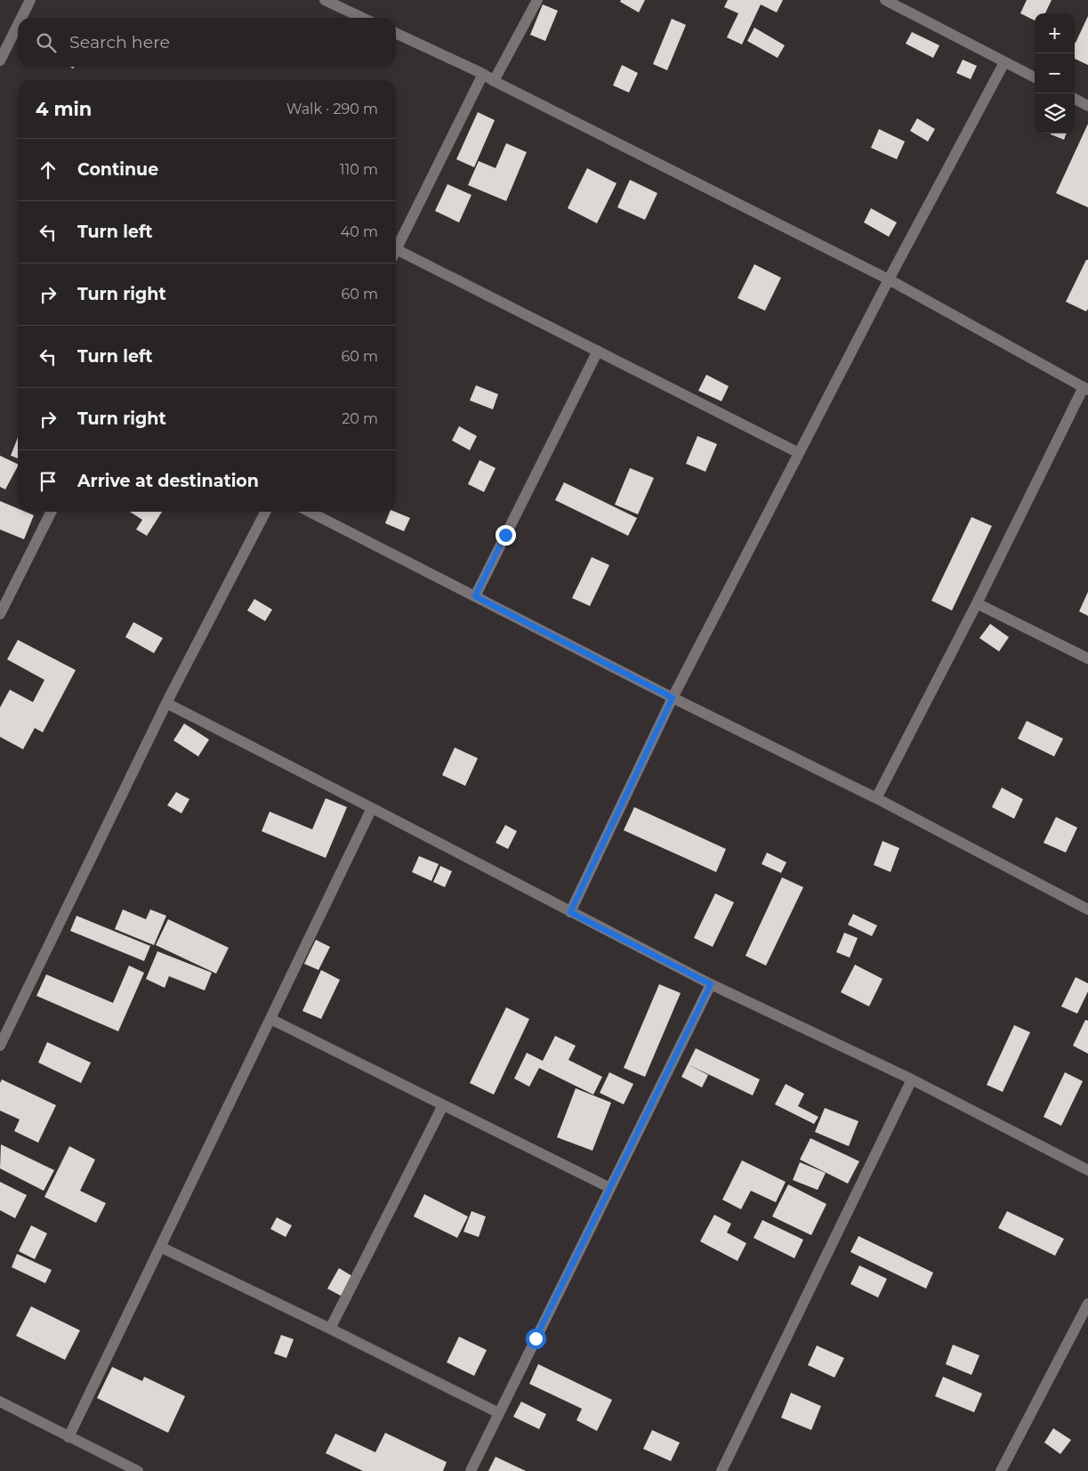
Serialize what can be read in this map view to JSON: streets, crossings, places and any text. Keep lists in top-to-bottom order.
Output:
{
  "page": {
    "map_buttons": ["+", "−"],
    "search": "Search here",
    "heading": ["4 min", "Walk · 290 m"],
    "list": [
      ["Continue", "110 m"],
      ["Turn left", "40 m"],
      ["Turn right", "60 m"],
      ["Turn left", "60 m"],
      ["Turn right", "20 m"],
      "Arrive at destination"
    ]
  }
}
